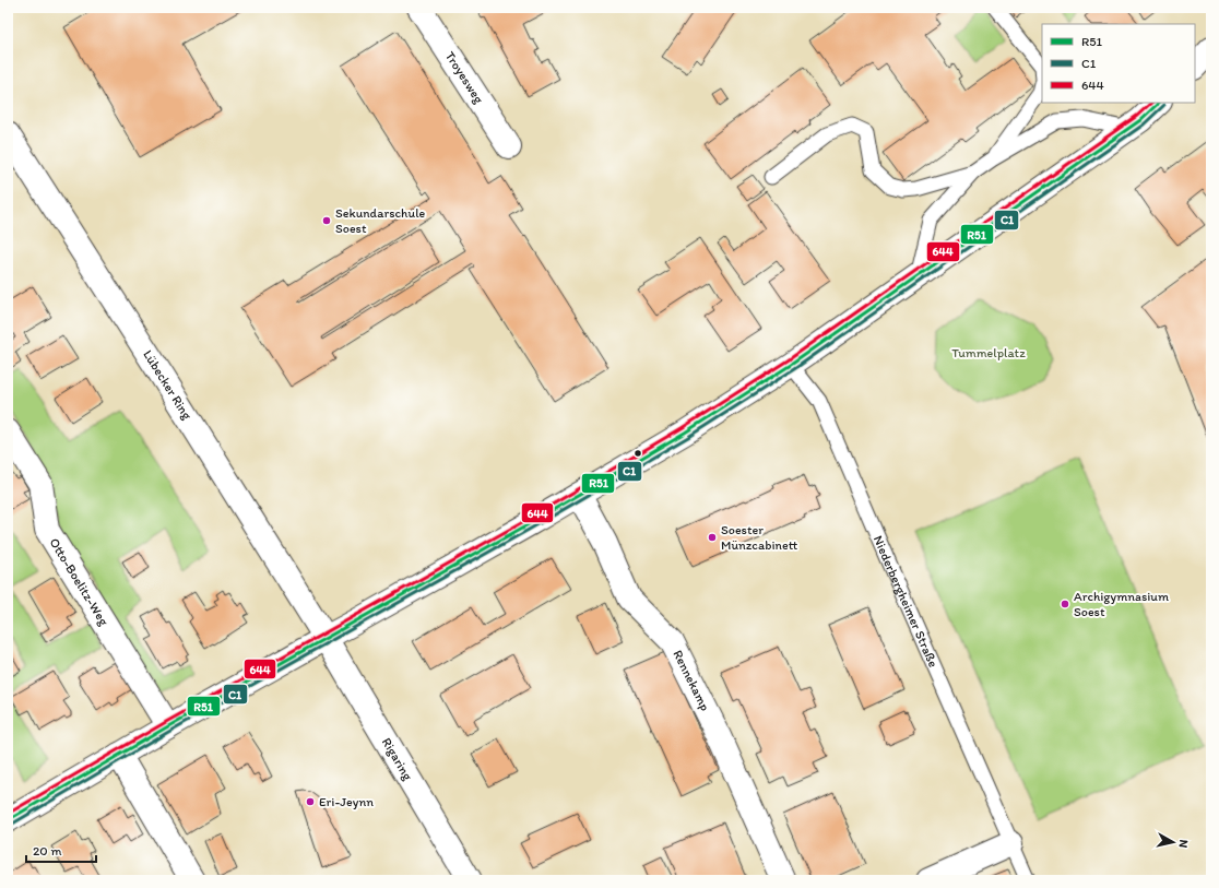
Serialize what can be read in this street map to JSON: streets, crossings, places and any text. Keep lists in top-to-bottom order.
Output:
{
  "streets": {
    "street": [
      "Troyesweg",
      "Lübecker Ring",
      "Otto-Boelitz-Weg",
      "Rennekamp",
      "Rigaring"
    ],
    "lane": ["Niederbergheimer Straße"]
  },
  "crossings": [
    ["Lübecker Ring", "Rigaring"]
  ],
  "parks": ["Tummelplatz"],
  "places": [
    "Sekundarschule Soest",
    "Soester Münzcabinett",
    "Archigymnasium Soest",
    "Eri-Jeynn"
  ],
  "lines": ["transit line R51", "transit line 644", "transit line C1"],
  "legend": ["R51", "C1", "644"],
  "scale_bar": "20 m",
  "north": "right"
}
